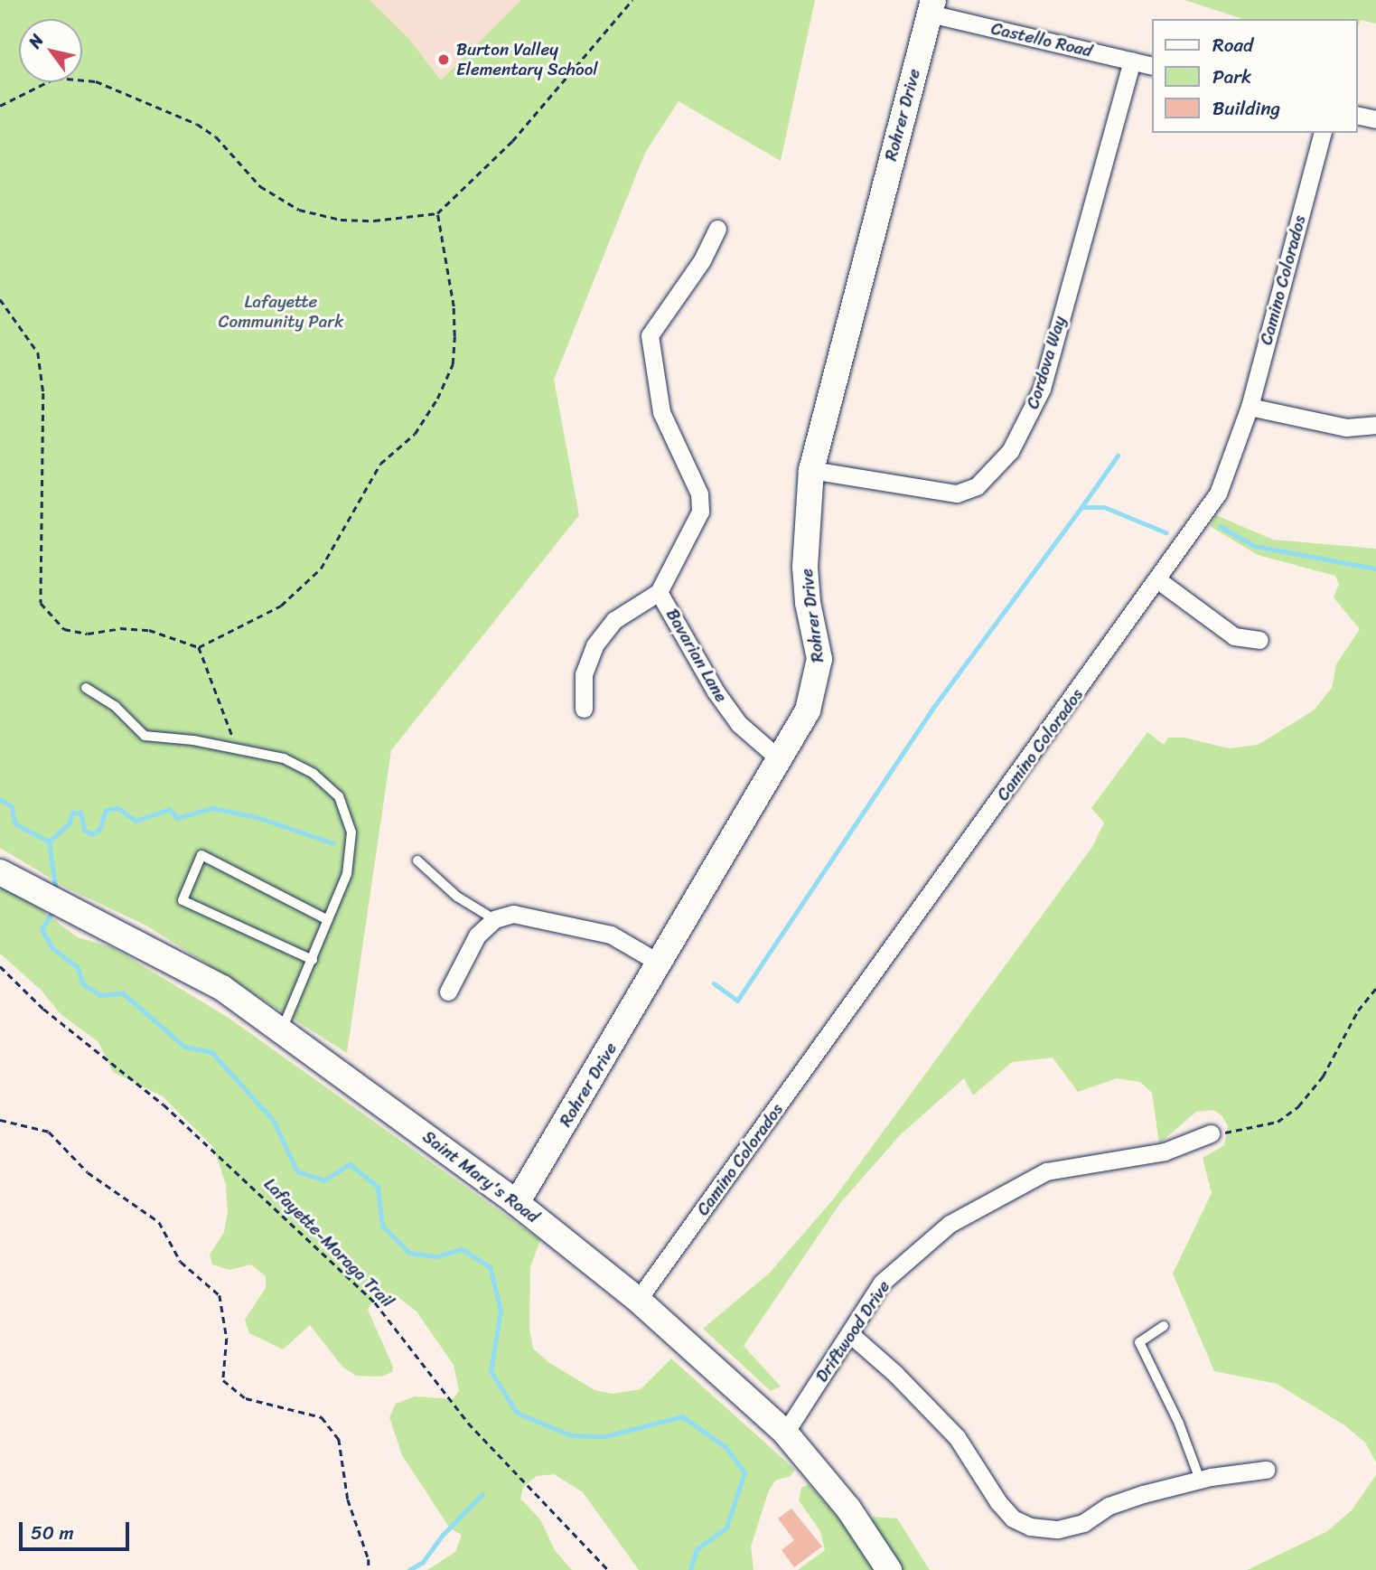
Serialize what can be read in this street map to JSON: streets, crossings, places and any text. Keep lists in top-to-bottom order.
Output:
{
  "streets": {
    "street": [
      "Castello Road",
      "Rohrer Drive",
      "Camino Colorados",
      "Cordova Way",
      "Bavarian Lane",
      "Saint Mary's Road",
      "Driftwood Drive"
    ],
    "path": ["Lafayette-Moraga Trail"]
  },
  "crossings": [
    ["Castello Road", "Rohrer Drive"],
    ["Castello Road", "Cordova Way"],
    ["Rohrer Drive", "Cordova Way"],
    ["Rohrer Drive", "Bavarian Lane"],
    ["Rohrer Drive", "Saint Mary's Road"],
    ["Camino Colorados", "Saint Mary's Road"],
    ["Saint Mary's Road", "Driftwood Drive"]
  ],
  "parks": ["Lafayette Community Park"],
  "places": ["Burton Valley Elementary School"],
  "legend": ["Road", "Park", "Building"],
  "scale_bar": "50 m",
  "north": "top left"
}
